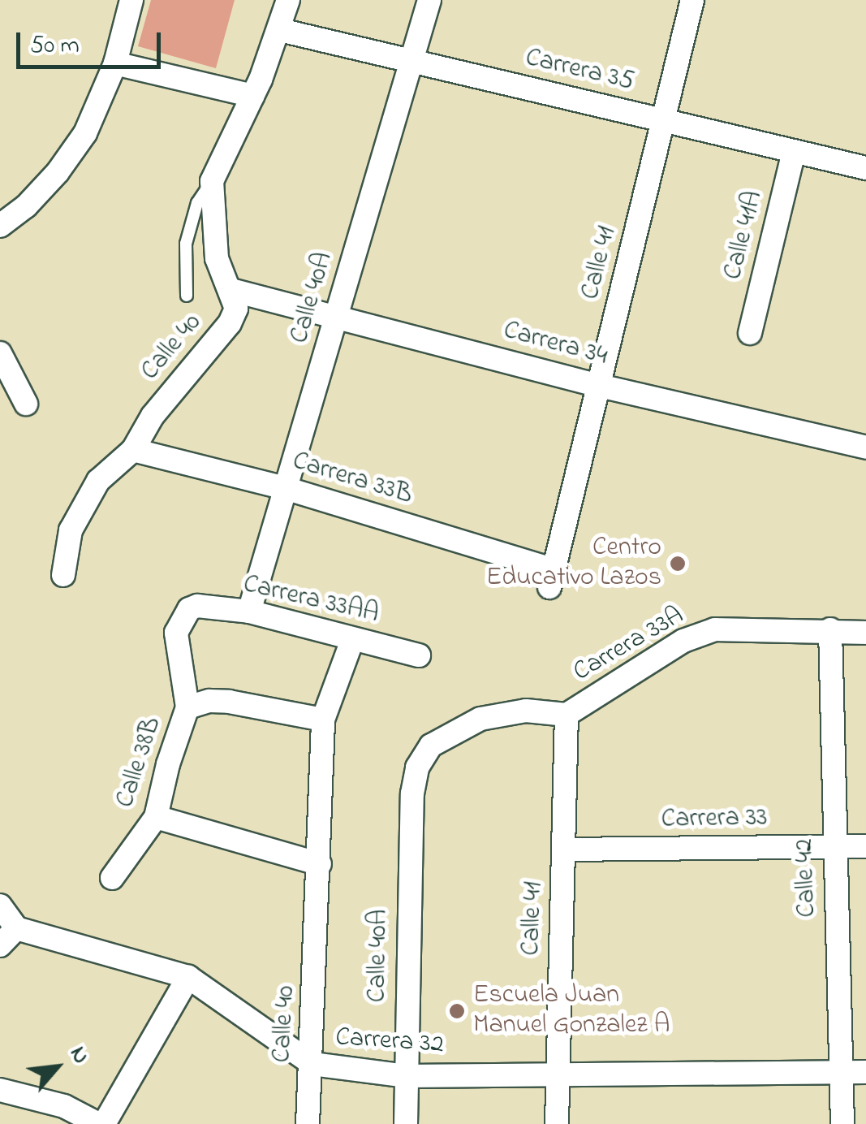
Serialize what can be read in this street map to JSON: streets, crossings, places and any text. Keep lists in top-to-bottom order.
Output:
{
  "streets": {
    "street": [
      "Carrera 35",
      "Calle 41A",
      "Calle 41",
      "Calle 40A",
      "Carrera 34",
      "Calle 40",
      "Carrera 33B",
      "Carrera 33AA",
      "Carrera 33A",
      "Calle 38B",
      "Carrera 33",
      "Calle 42",
      "Carrera 32"
    ]
  },
  "crossings": [
    ["Carrera 35", "Calle 41A"],
    ["Carrera 35", "Calle 41"],
    ["Carrera 35", "Calle 40A"],
    ["Calle 41", "Carrera 34"],
    ["Calle 41", "Carrera 33B"],
    ["Calle 41", "Carrera 33A"],
    ["Calle 41", "Carrera 33"],
    ["Calle 41", "Carrera 32"],
    ["Calle 40A", "Carrera 34"],
    ["Calle 40A", "Carrera 33B"],
    ["Calle 40A", "Carrera 33AA"],
    ["Calle 40A", "Carrera 33A"],
    ["Calle 40A", "Carrera 32"],
    ["Carrera 34", "Calle 40"],
    ["Calle 40", "Carrera 33B"],
    ["Calle 40", "Carrera 33AA"],
    ["Calle 40", "Carrera 32"],
    ["Carrera 33AA", "Calle 38B"],
    ["Carrera 33A", "Calle 42"],
    ["Carrera 33", "Calle 42"],
    ["Calle 42", "Carrera 32"]
  ],
  "places": ["Centro Educativo Lazos", "Escuela Juan Manuel Gonzalez A"],
  "scale_bar": "50 m",
  "north": "top right"
}
